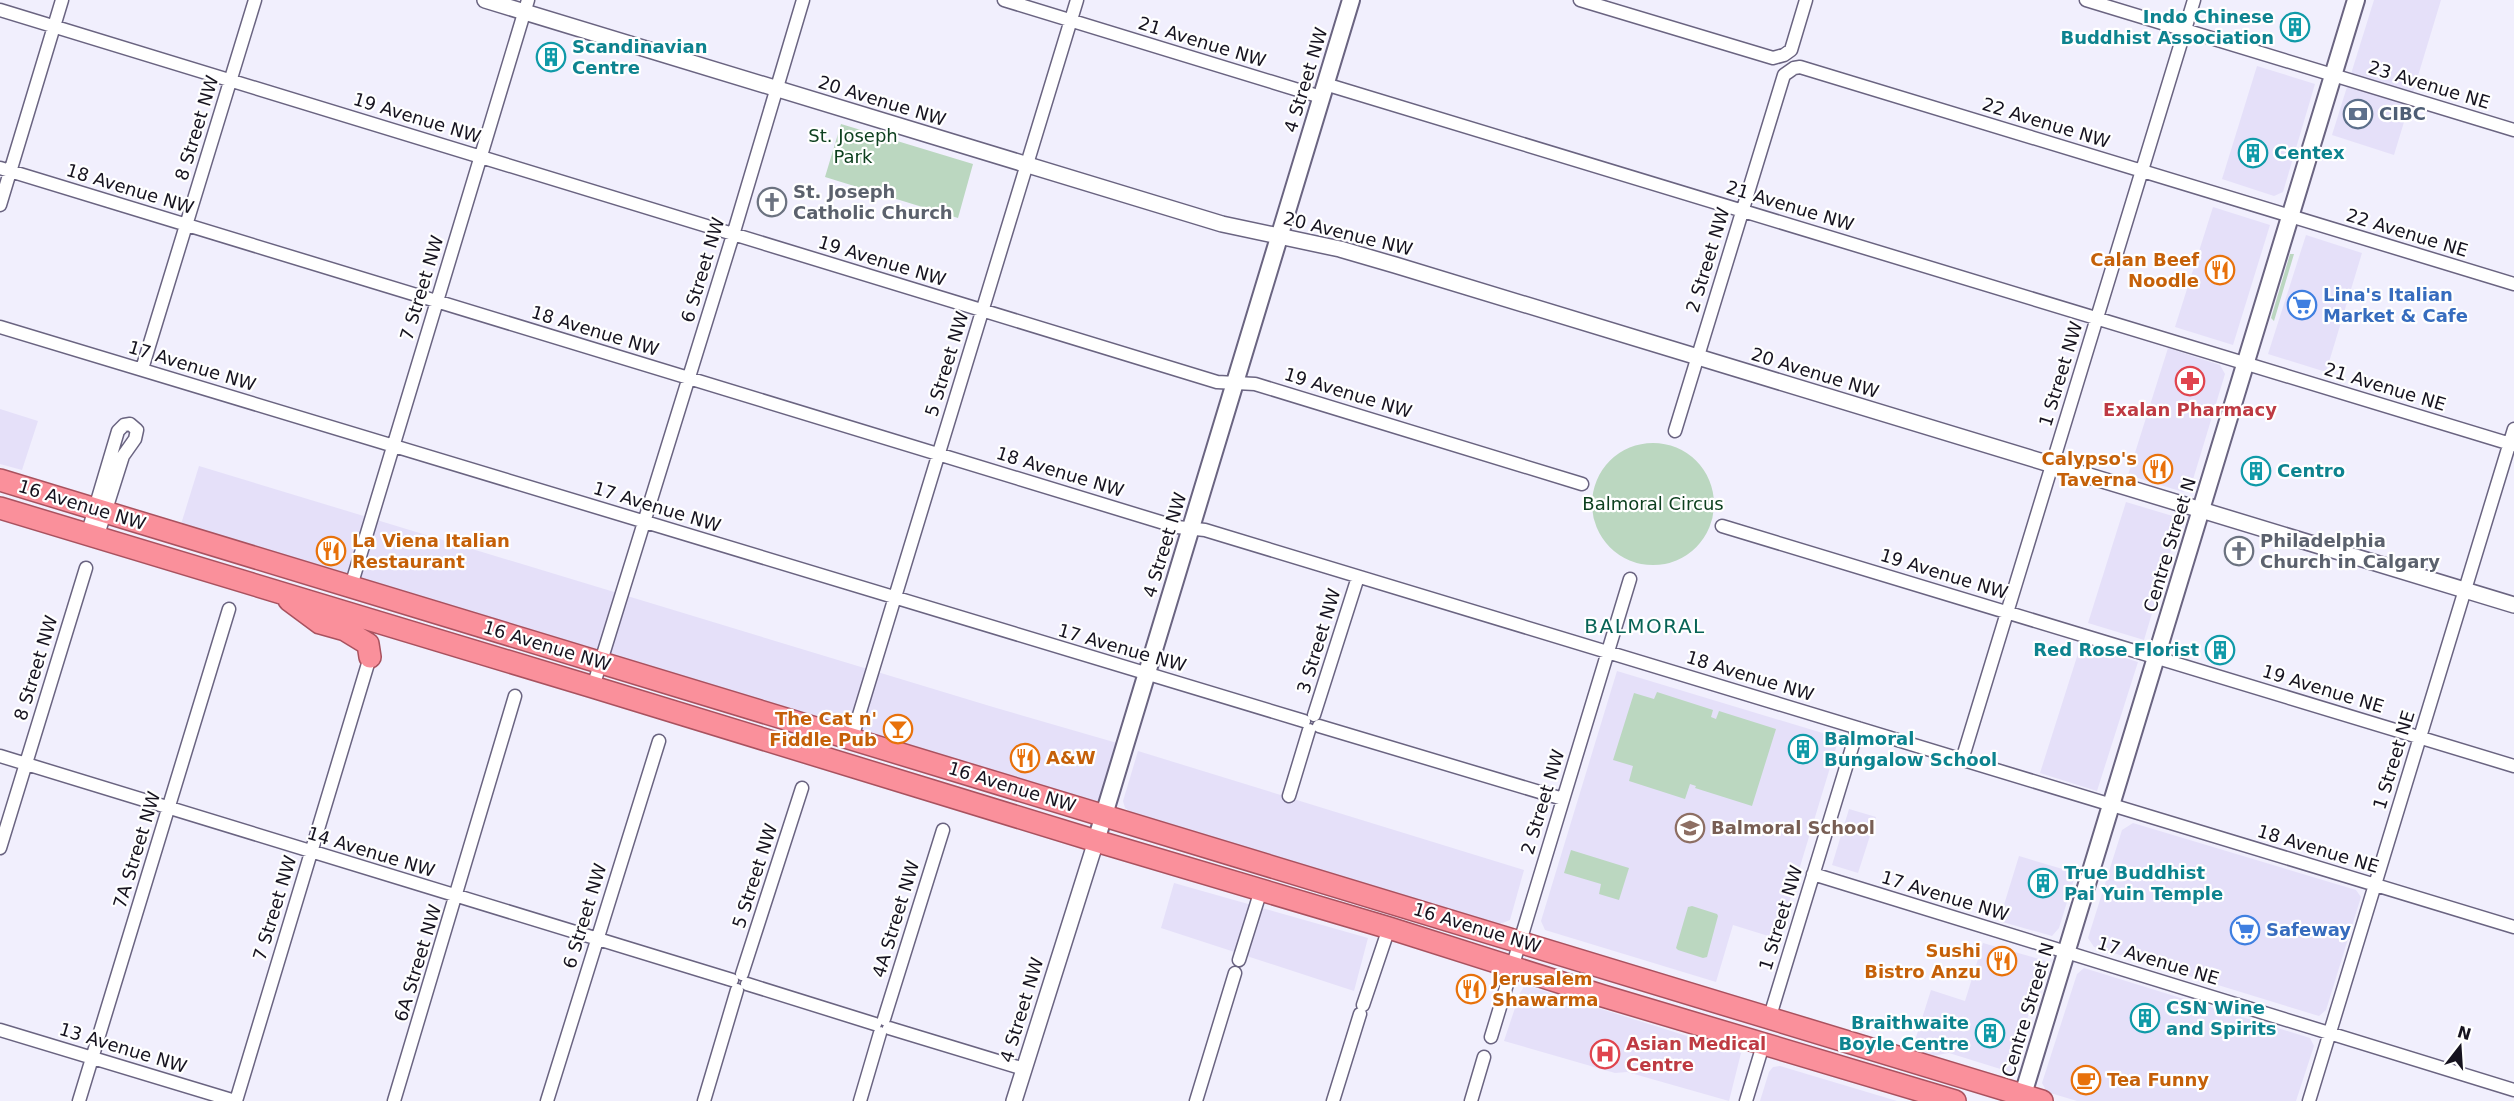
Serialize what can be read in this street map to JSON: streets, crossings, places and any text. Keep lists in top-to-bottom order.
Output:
{
  "streets": {
    "highway": ["16 Avenue NW"],
    "main road": ["4 Street NW", "Centre Street N"],
    "street": [
      "21 Avenue NW",
      "23 Avenue NE",
      "20 Avenue NW",
      "19 Avenue NW",
      "22 Avenue NW",
      "8 Street NW",
      "18 Avenue NW",
      "22 Avenue NE",
      "2 Street NW",
      "6 Street NW",
      "7 Street NW",
      "5 Street NW",
      "17 Avenue NW",
      "1 Street NW",
      "21 Avenue NE",
      "3 Street NW",
      "19 Avenue NE",
      "1 Street NE",
      "18 Avenue NE",
      "7A Street NW",
      "14 Avenue NW",
      "4A Street NW",
      "17 Avenue NE",
      "6A Street NW",
      "13 Avenue NW"
    ]
  },
  "crossings": [
    ["21 Avenue NW", "4 Street NW"],
    ["21 Avenue NW", "2 Street NW"],
    ["21 Avenue NW", "5 Street NW"],
    ["21 Avenue NW", "1 Street NW"],
    ["21 Avenue NW", "21 Avenue NE"],
    ["21 Avenue NW", "Centre Street N"],
    ["4 Street NW", "20 Avenue NW"],
    ["4 Street NW", "19 Avenue NW"],
    ["4 Street NW", "18 Avenue NW"],
    ["4 Street NW", "17 Avenue NW"],
    ["4 Street NW", "16 Avenue NW"],
    ["4 Street NW", "14 Avenue NW"],
    ["23 Avenue NE", "1 Street NW"],
    ["23 Avenue NE", "Centre Street N"],
    ["20 Avenue NW", "2 Street NW"],
    ["20 Avenue NW", "6 Street NW"],
    ["20 Avenue NW", "7 Street NW"],
    ["20 Avenue NW", "5 Street NW"],
    ["20 Avenue NW", "1 Street NW"],
    ["20 Avenue NW", "Centre Street N"],
    ["20 Avenue NW", "1 Street NE"],
    ["19 Avenue NW", "8 Street NW"],
    ["19 Avenue NW", "6 Street NW"],
    ["19 Avenue NW", "7 Street NW"],
    ["19 Avenue NW", "5 Street NW"],
    ["19 Avenue NW", "1 Street NW"],
    ["19 Avenue NW", "Centre Street N"],
    ["19 Avenue NW", "19 Avenue NE"],
    ["22 Avenue NW", "22 Avenue NE"],
    ["22 Avenue NW", "2 Street NW"],
    ["22 Avenue NW", "1 Street NW"],
    ["22 Avenue NW", "Centre Street N"],
    ["8 Street NW", "18 Avenue NW"],
    ["8 Street NW", "17 Avenue NW"],
    ["8 Street NW", "14 Avenue NW"],
    ["18 Avenue NW", "2 Street NW"],
    ["18 Avenue NW", "6 Street NW"],
    ["18 Avenue NW", "7 Street NW"],
    ["18 Avenue NW", "5 Street NW"],
    ["18 Avenue NW", "1 Street NW"],
    ["18 Avenue NW", "Centre Street N"],
    ["18 Avenue NW", "3 Street NW"],
    ["18 Avenue NW", "18 Avenue NE"],
    ["22 Avenue NE", "Centre Street N"],
    ["2 Street NW", "17 Avenue NW"],
    ["2 Street NW", "16 Avenue NW"],
    ["6 Street NW", "17 Avenue NW"],
    ["6 Street NW", "16 Avenue NW"],
    ["6 Street NW", "14 Avenue NW"],
    ["7 Street NW", "17 Avenue NW"],
    ["7 Street NW", "16 Avenue NW"],
    ["7 Street NW", "14 Avenue NW"],
    ["7 Street NW", "13 Avenue NW"],
    ["5 Street NW", "17 Avenue NW"],
    ["5 Street NW", "16 Avenue NW"],
    ["5 Street NW", "14 Avenue NW"],
    ["17 Avenue NW", "1 Street NW"],
    ["17 Avenue NW", "Centre Street N"],
    ["17 Avenue NW", "3 Street NW"],
    ["17 Avenue NW", "17 Avenue NE"],
    ["1 Street NW", "16 Avenue NW"],
    ["21 Avenue NE", "Centre Street N"],
    ["21 Avenue NE", "1 Street NE"],
    ["16 Avenue NW", "Centre Street N"],
    ["Centre Street N", "19 Avenue NE"],
    ["Centre Street N", "18 Avenue NE"],
    ["Centre Street N", "17 Avenue NE"],
    ["19 Avenue NE", "1 Street NE"],
    ["1 Street NE", "18 Avenue NE"],
    ["1 Street NE", "17 Avenue NE"],
    ["7A Street NW", "14 Avenue NW"],
    ["7A Street NW", "13 Avenue NW"],
    ["14 Avenue NW", "4A Street NW"],
    ["14 Avenue NW", "6A Street NW"]
  ],
  "districts": ["BALMORAL"],
  "parks": ["St. Joseph Park", "Balmoral Circus"],
  "places": {
    "building": [
      "Indo Chinese Buddhist Association",
      "Scandinavian Centre",
      "Centex",
      "Centro",
      "Red Rose Florist",
      "Balmoral Bungalow School",
      "True Buddhist Pai Yuin Temple",
      "CSN Wine and Spirits",
      "Braithwaite Boyle Centre"
    ],
    "bank": ["CIBC"],
    "church": ["St. Joseph Catholic Church", "Philadelphia Church in Calgary"],
    "restaurant": [
      "Calan Beef Noodle",
      "Calypso's Taverna",
      "La Viena Italian Restaurant",
      "A&W",
      "Sushi Bistro Anzu",
      "Jerusalem Shawarma"
    ],
    "supermarket": ["Lina's Italian Market & Cafe", "Safeway"],
    "pharmacy": ["Exalan Pharmacy"],
    "bar": ["The Cat n' Fiddle Pub"],
    "school or university": ["Balmoral School"],
    "hospital": ["Asian Medical Centre"],
    "cafe": ["Tea Funny"]
  },
  "north": "top"
}
